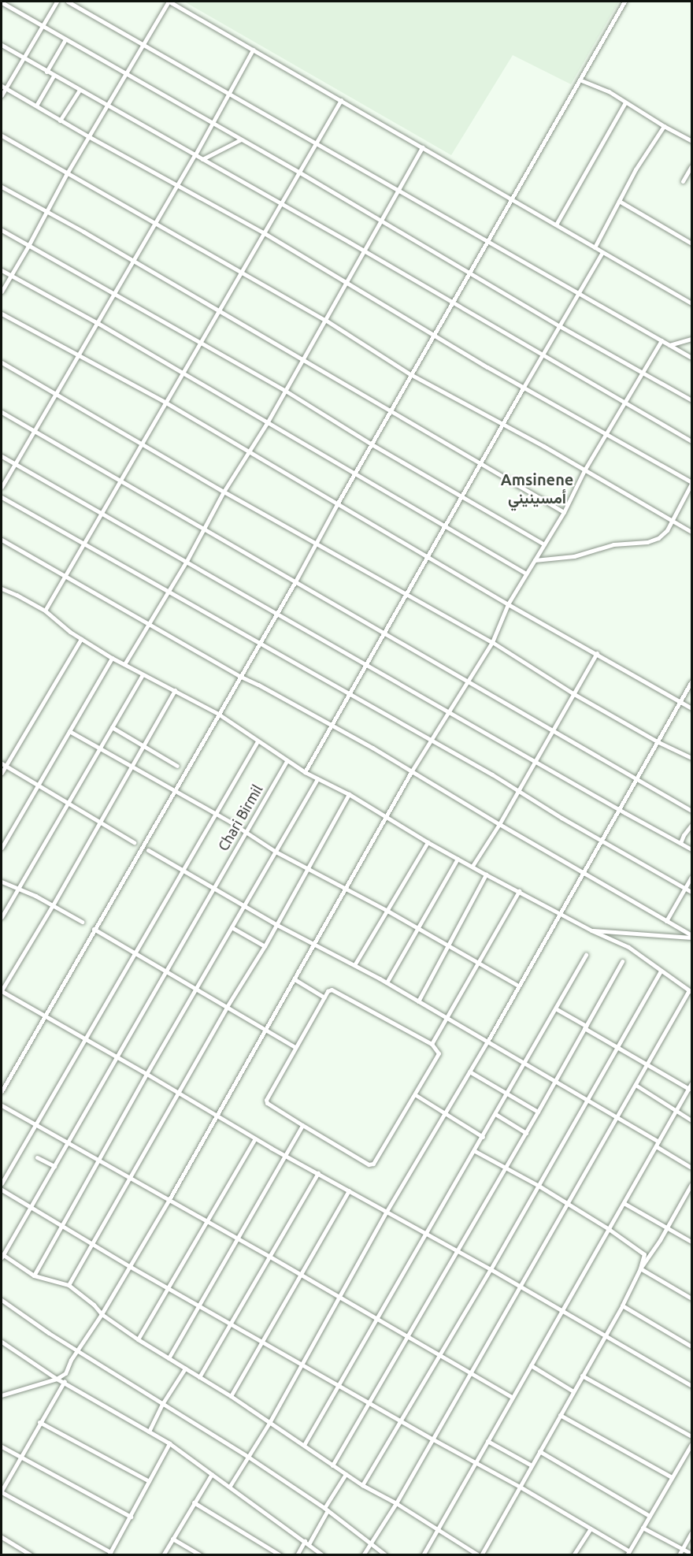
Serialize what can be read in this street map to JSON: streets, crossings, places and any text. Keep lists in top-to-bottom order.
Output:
{
  "streets": {
    "street": ["Chari Birmil"]
  },
  "districts": ["Amsinene أمسينيني"]
}
